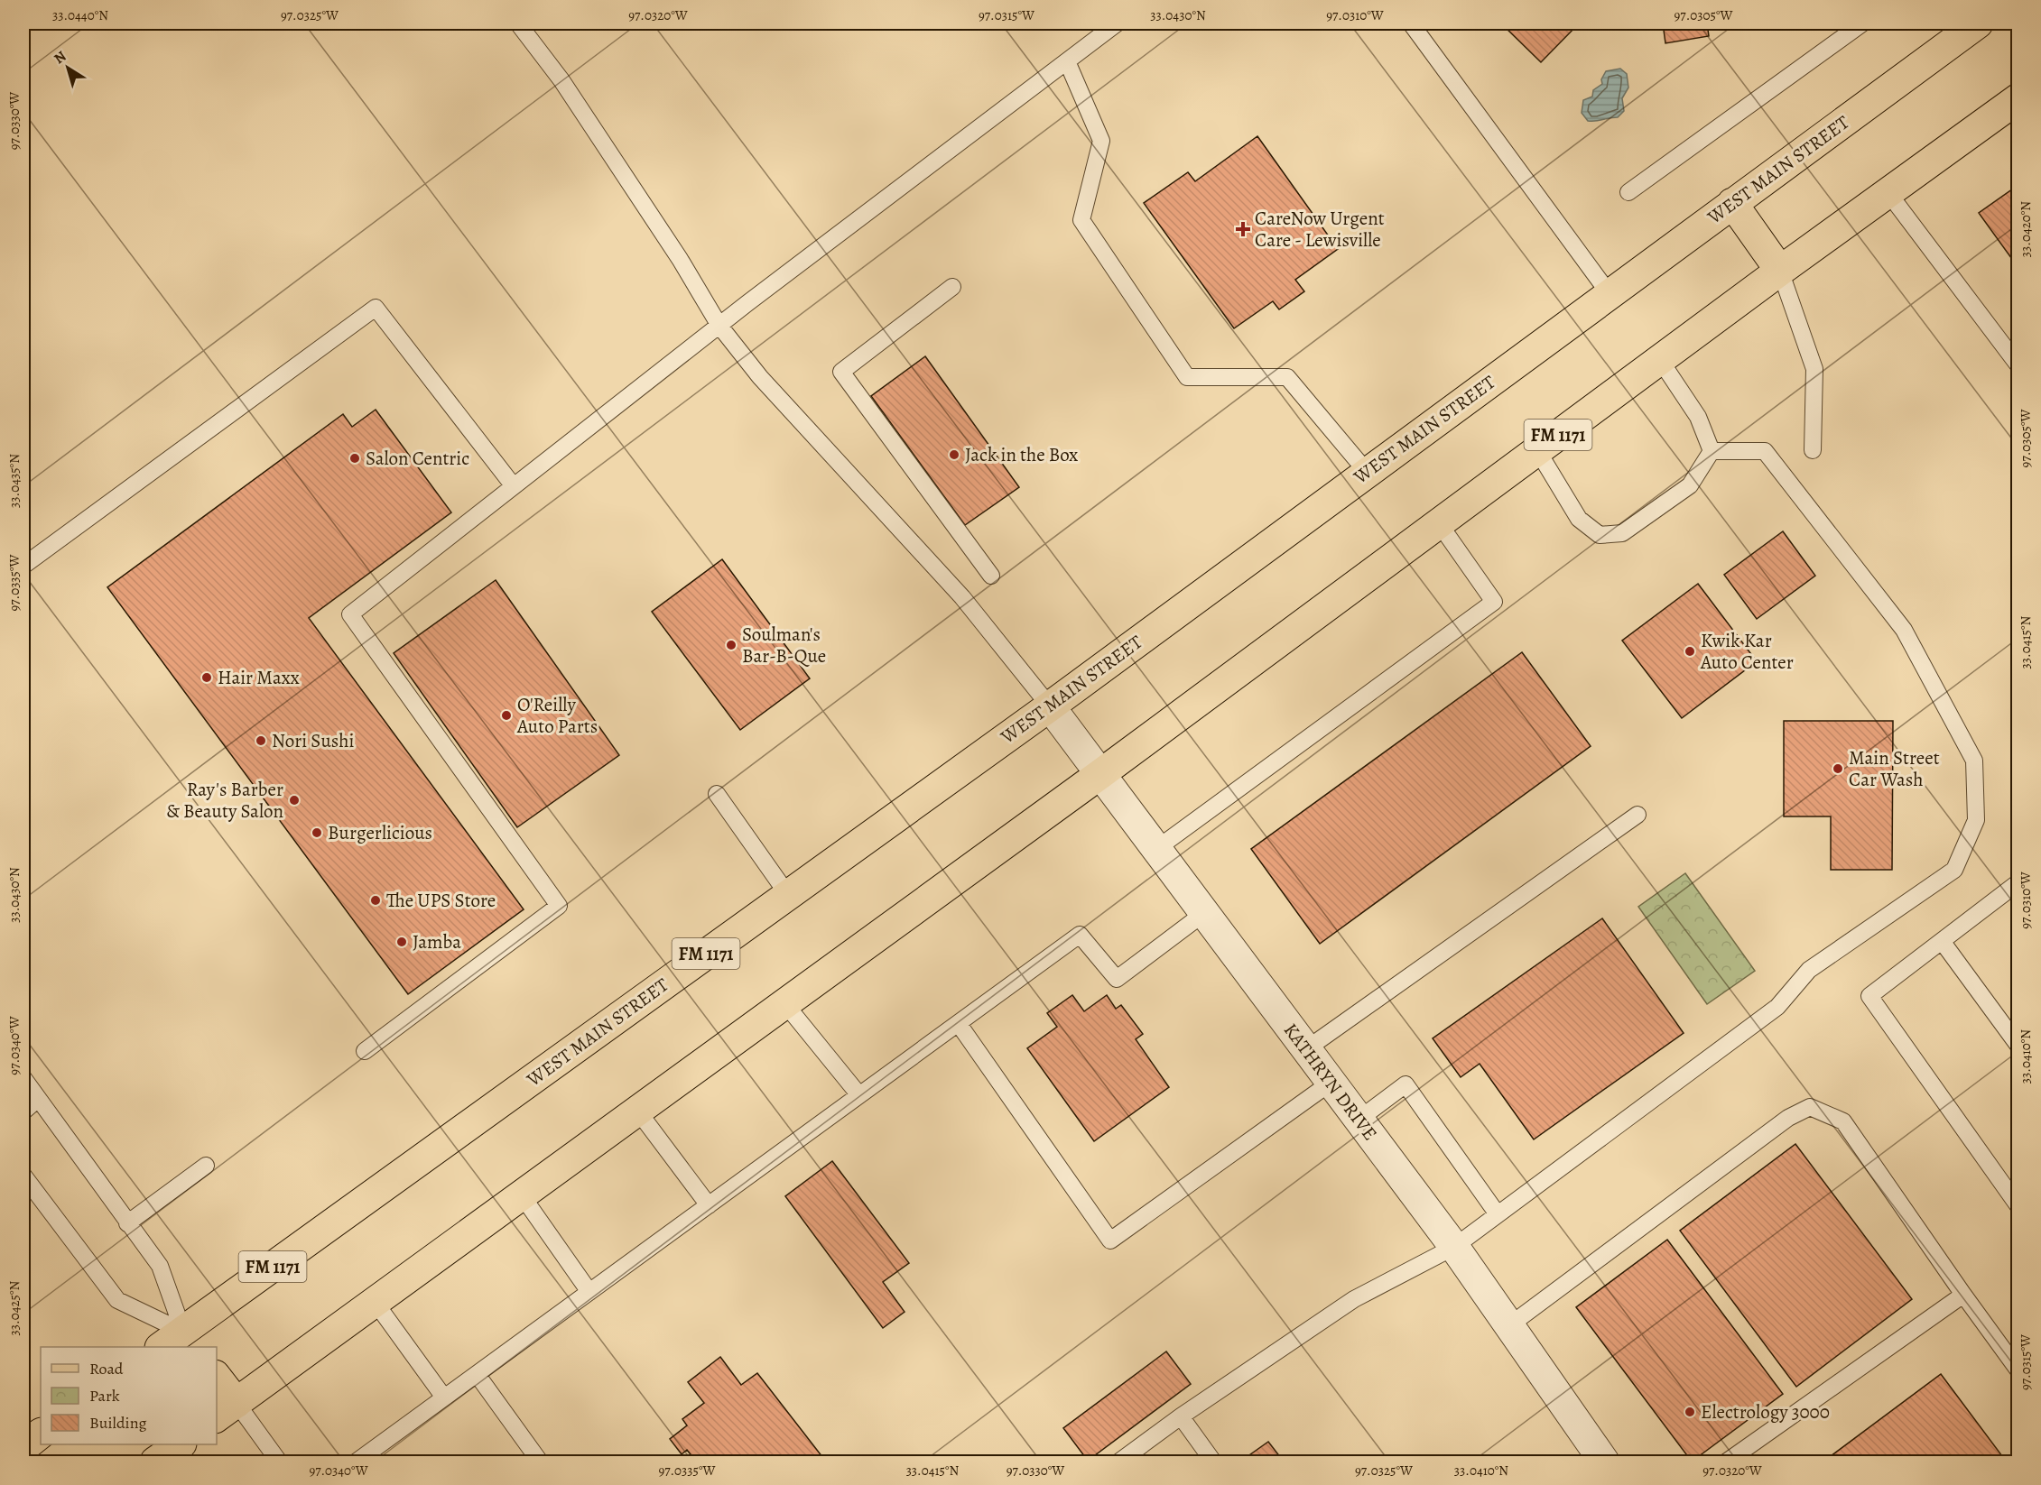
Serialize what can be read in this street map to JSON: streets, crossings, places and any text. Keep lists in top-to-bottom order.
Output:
{
  "streets": {
    "main road": ["WEST MAIN STREET", "FM 1171"],
    "street": ["KATHRYN DRIVE"]
  },
  "crossings": [
    ["WEST MAIN STREET", "KATHRYN DRIVE"],
    ["FM 1171", "KATHRYN DRIVE"]
  ],
  "places": {
    "health": ["CareNow Urgent Care - Lewisville"],
    "other": [
      "Jack in the Box",
      "Salon Centric",
      "Soulman's Bar-B-Que",
      "Kwik Kar Auto Center",
      "Hair Maxx",
      "O'Reilly Auto Parts",
      "Nori Sushi",
      "Main Street Car Wash",
      "Ray's Barber & Beauty Salon",
      "Burgerlicious",
      "The UPS Store",
      "Jamba",
      "Electrology 3000"
    ]
  },
  "legend": ["Road", "Park", "Building"],
  "north": "top left",
  "coordinates": [
    "33.0440°N",
    "97.0325°W",
    "97.0320°W",
    "97.0315°W",
    "33.0430°N",
    "97.0310°W",
    "97.0305°W",
    "97.0330°W",
    "33.0420°N",
    "33.0435°N",
    "97.0335°W",
    "33.0415°N",
    "97.0340°W",
    "33.0410°N",
    "33.0425°N"
  ]
}
